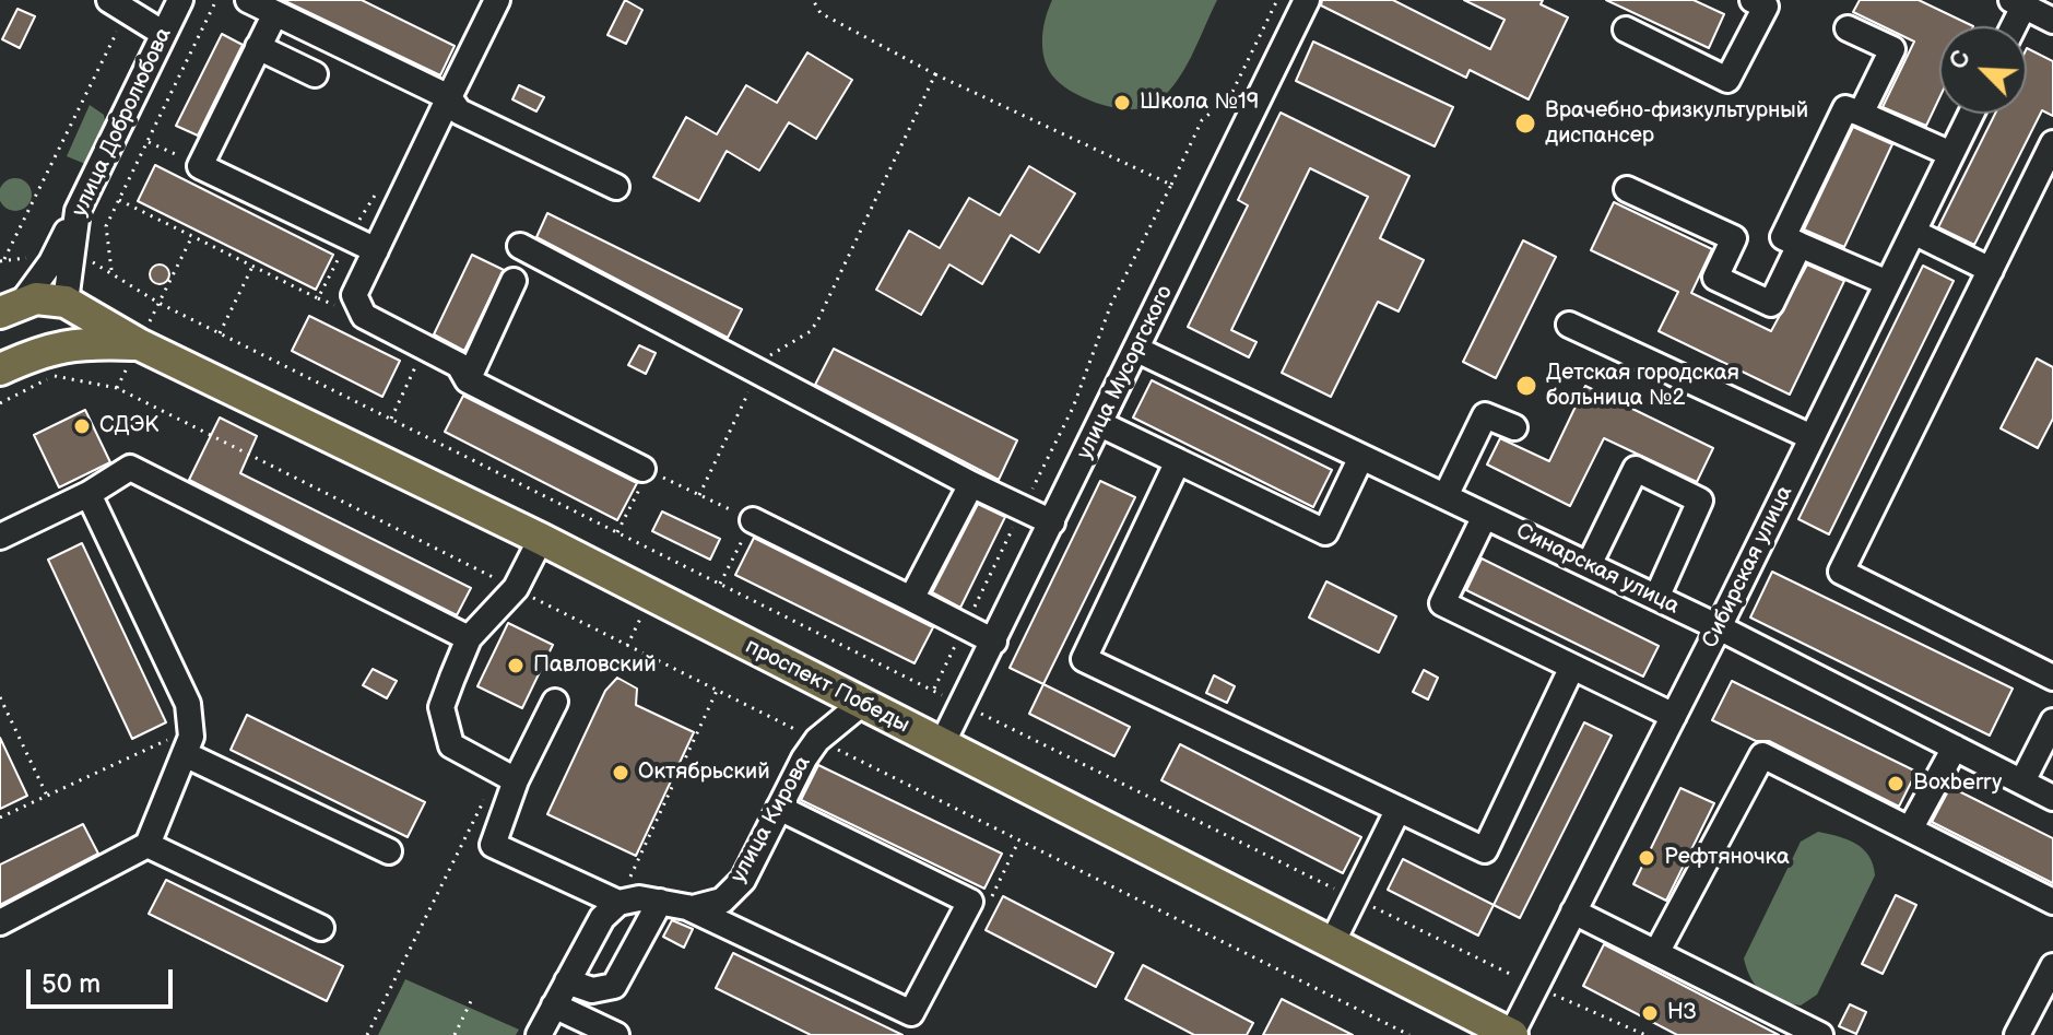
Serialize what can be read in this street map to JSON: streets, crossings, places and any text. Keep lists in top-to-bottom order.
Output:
{
  "streets": {
    "main road": ["улица Добролюбова", "проспект Победы"],
    "street": [
      "улица Мусоргского",
      "Сибирская улица",
      "Синарская улица",
      "улица Кирова"
    ]
  },
  "crossings": [
    ["улица Добролюбова", "проспект Победы"],
    ["улица Мусоргского", "Синарская улица"],
    ["улица Мусоргского", "проспект Победы"],
    ["Сибирская улица", "Синарская улица"],
    ["Сибирская улица", "проспект Победы"],
    ["проспект Победы", "улица Кирова"]
  ],
  "places": [
    "Школа №19",
    "Врачебно-физкультурный диспансер",
    "Детская городская больница №2",
    "СДЭК",
    "Павловский",
    "Октябрьский",
    "Boxberry",
    "Рефтяночка",
    "НЗ"
  ],
  "scale_bar": "50 m",
  "north": "top left"
}
